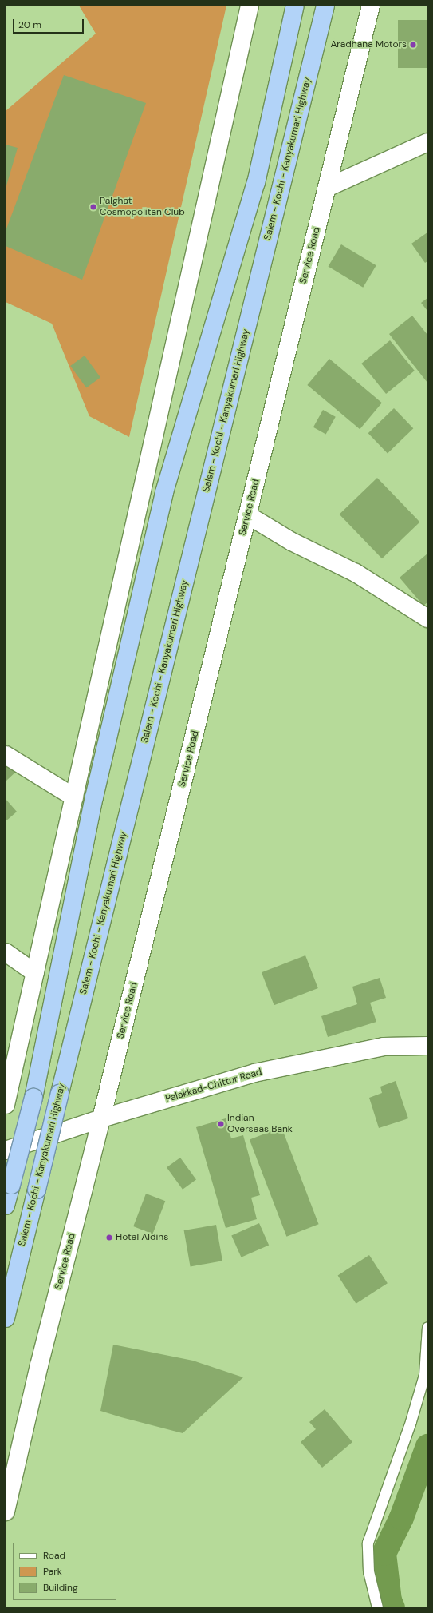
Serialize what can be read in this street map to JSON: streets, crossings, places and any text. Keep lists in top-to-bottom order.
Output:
{
  "streets": {
    "highway": ["Salem - Kochi - Kanyakumari Highway"],
    "street": ["Service Road", "Palakkad-Chittur Road"]
  },
  "crossings": [
    ["Service Road", "Palakkad-Chittur Road"]
  ],
  "places": [
    "Aradhana Motors",
    "Palghat Cosmopolitan Club",
    "Indian Overseas Bank",
    "Hotel Aldins"
  ],
  "legend": ["Road", "Park", "Building"],
  "scale_bar": "20 m"
}
